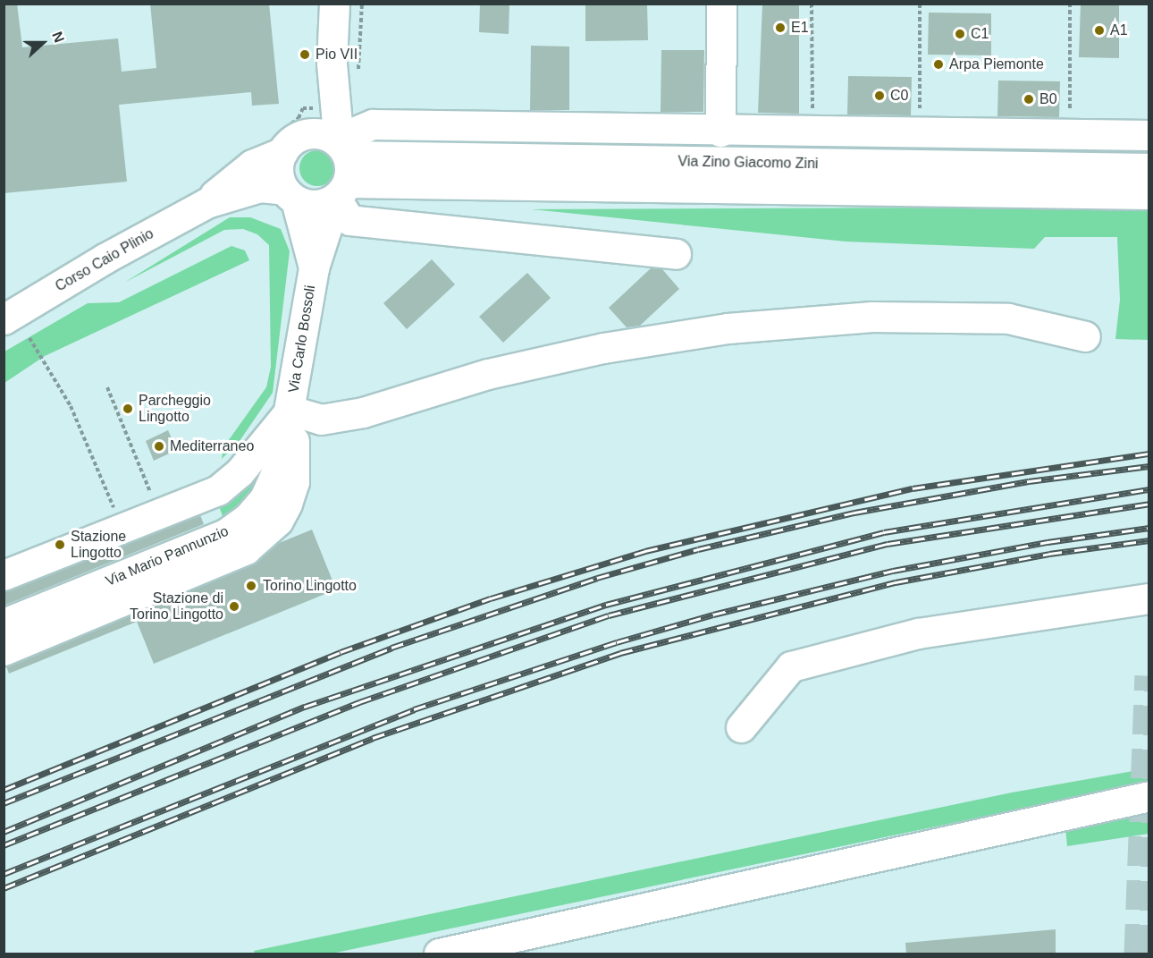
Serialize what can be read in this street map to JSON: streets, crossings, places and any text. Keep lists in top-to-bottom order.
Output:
{
  "streets": {
    "street": [
      "Via Zino Giacomo Zini",
      "Corso Caio Plinio",
      "Via Carlo Bossoli",
      "Via Mario Pannunzio"
    ]
  },
  "crossings": [
    ["Via Zino Giacomo Zini", "Corso Caio Plinio"],
    ["Via Zino Giacomo Zini", "Via Carlo Bossoli"],
    ["Corso Caio Plinio", "Via Carlo Bossoli"],
    ["Via Carlo Bossoli", "Via Mario Pannunzio"]
  ],
  "places": [
    "E1",
    "A1",
    "C1",
    "Pio VII",
    "Arpa Piemonte",
    "C0",
    "B0",
    "Parcheggio Lingotto",
    "Mediterraneo",
    "Stazione Lingotto",
    "Torino Lingotto",
    "Stazione di Torino Lingotto"
  ],
  "north": "right"
}
